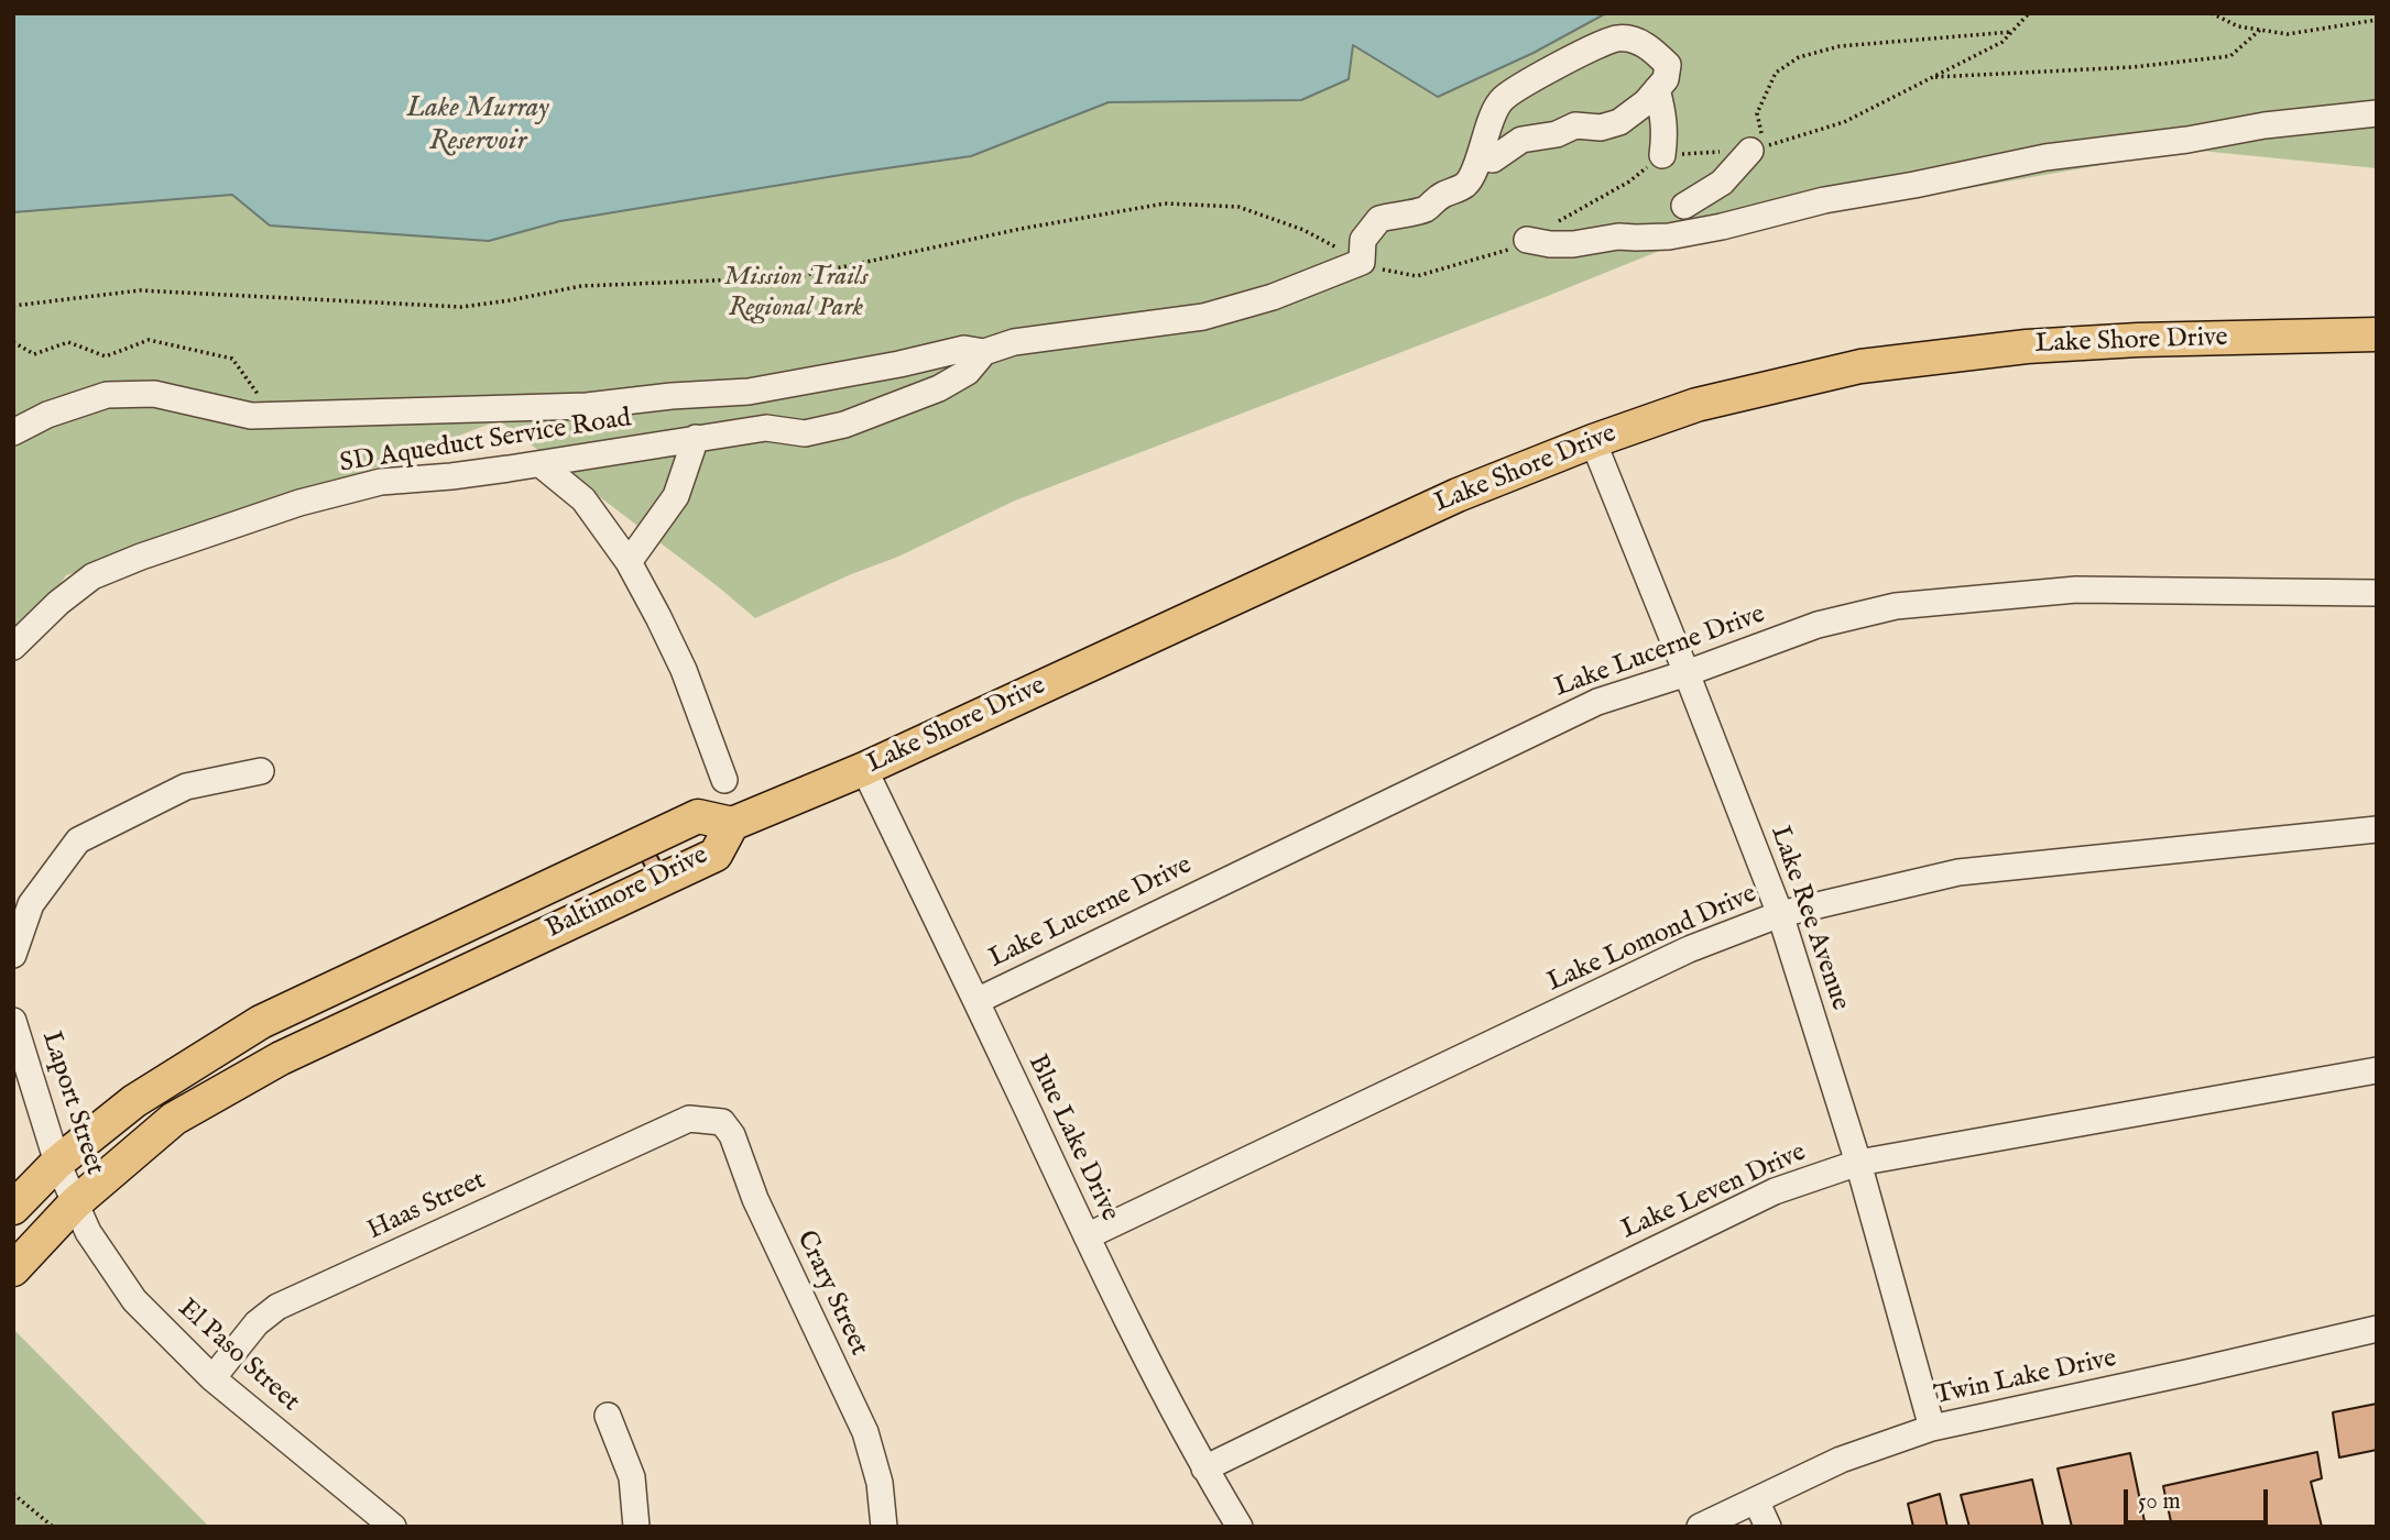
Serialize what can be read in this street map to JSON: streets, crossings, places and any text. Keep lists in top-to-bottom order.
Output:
{
  "streets": {
    "main road": ["Lake Shore Drive", "Baltimore Drive"],
    "street": [
      "SD Aqueduct Service Road",
      "Lake Lucerne Drive",
      "Lake Ree Avenue",
      "Lake Lomond Drive",
      "Laport Street",
      "Blue Lake Drive",
      "Lake Leven Drive",
      "Haas Street",
      "Crary Street",
      "El Paso Street",
      "Twin Lake Drive"
    ]
  },
  "crossings": [
    ["Lake Shore Drive", "Baltimore Drive"],
    ["Lake Shore Drive", "Lake Ree Avenue"],
    ["Lake Shore Drive", "Blue Lake Drive"],
    ["Lake Lucerne Drive", "Lake Ree Avenue"],
    ["Lake Lucerne Drive", "Blue Lake Drive"],
    ["Baltimore Drive", "Laport Street"],
    ["Baltimore Drive", "El Paso Street"],
    ["Lake Ree Avenue", "Lake Lomond Drive"],
    ["Lake Ree Avenue", "Lake Leven Drive"],
    ["Lake Ree Avenue", "Twin Lake Drive"],
    ["Lake Lomond Drive", "Blue Lake Drive"],
    ["Laport Street", "El Paso Street"],
    ["Blue Lake Drive", "Lake Leven Drive"],
    ["Haas Street", "Crary Street"],
    ["Haas Street", "El Paso Street"]
  ],
  "water": ["Lake Murray Reservoir"],
  "parks": ["Mission Trails Regional Park"],
  "scale_bar": "50 m"
}
